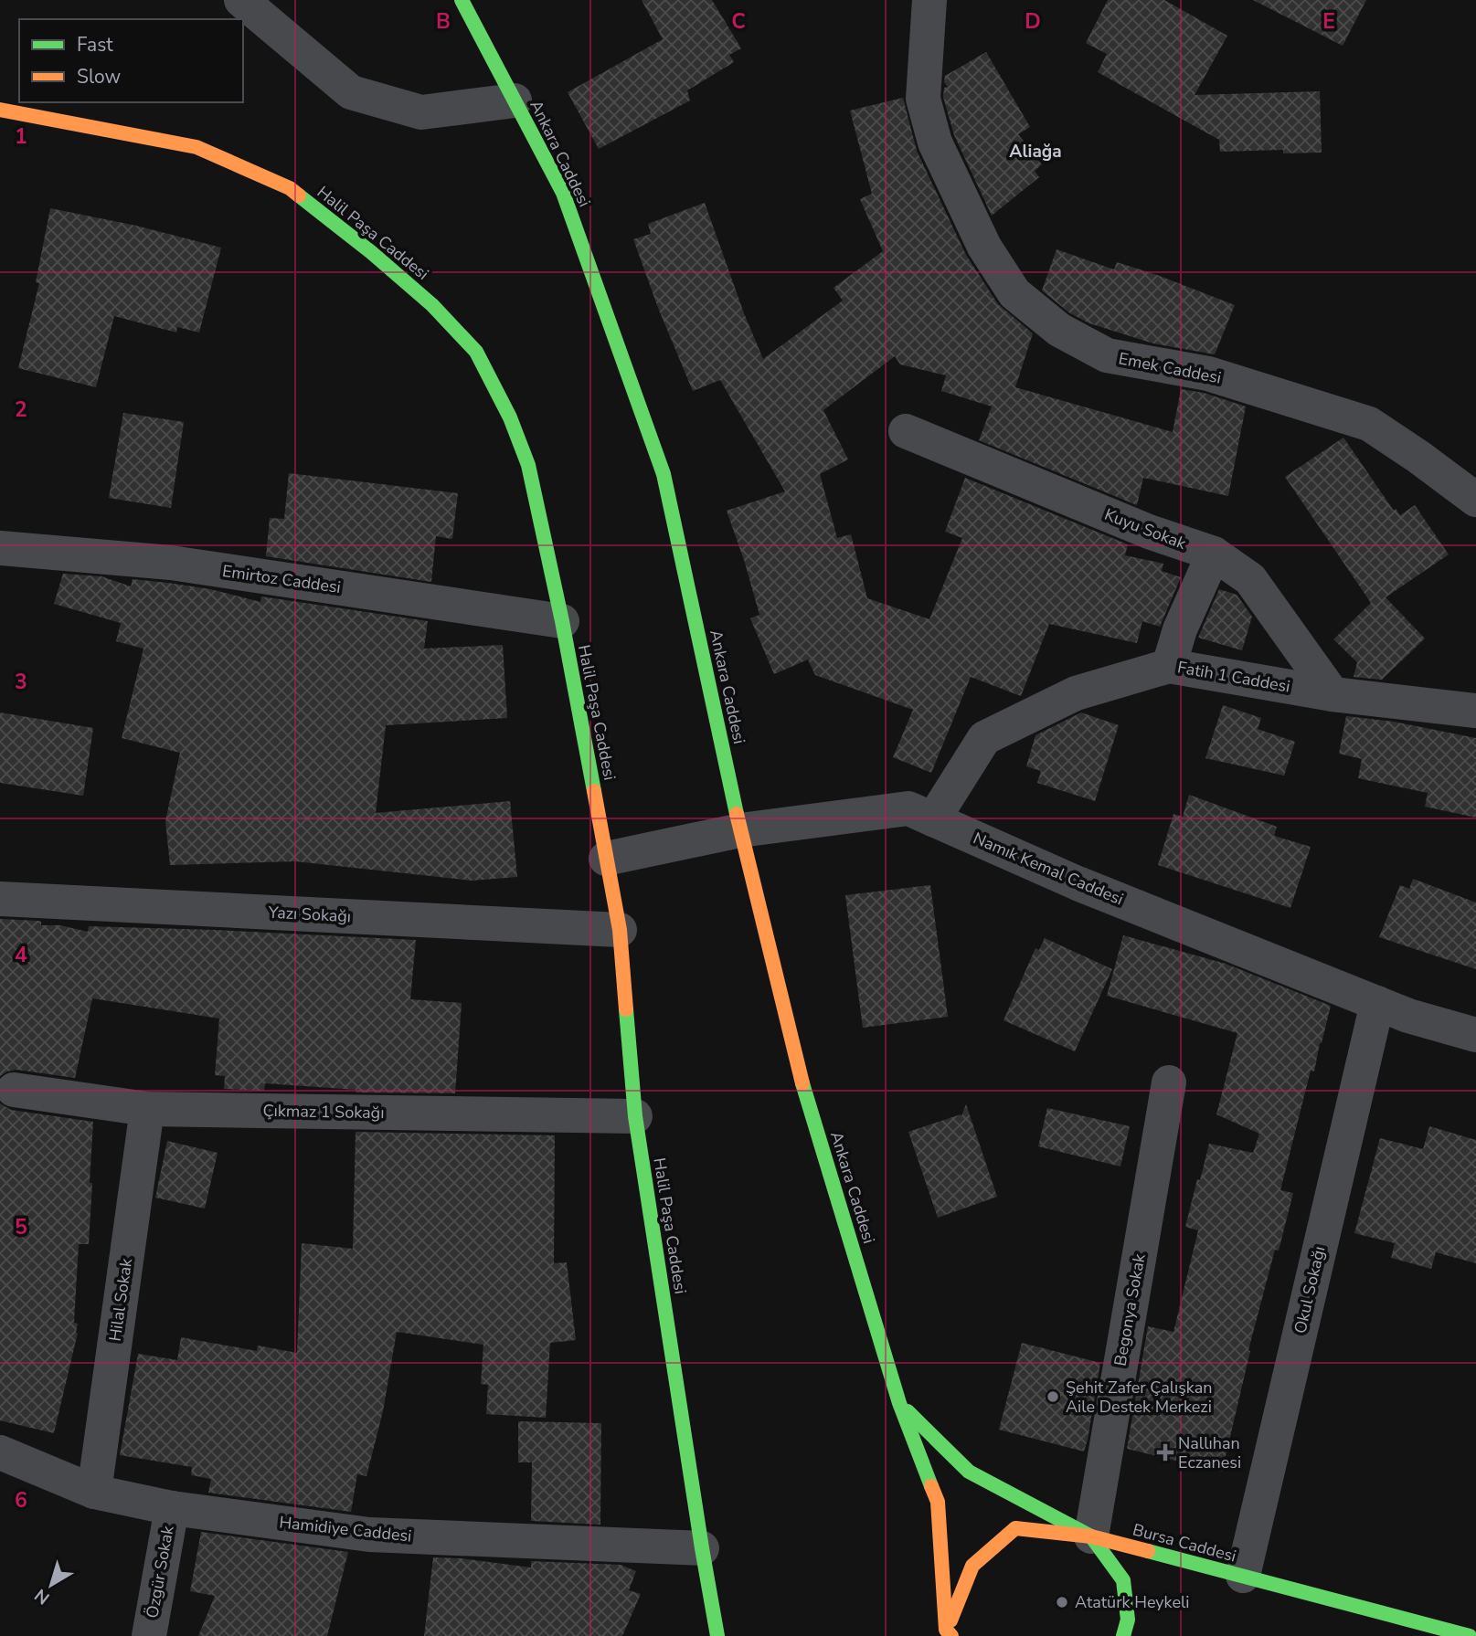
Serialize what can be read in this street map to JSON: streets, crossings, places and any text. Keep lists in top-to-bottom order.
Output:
{
  "streets": {
    "street": [
      "Ankara Caddesi",
      "Halil Paşa Caddesi",
      "Emek Caddesi",
      "Kuyu Sokak",
      "Emirtoz Caddesi",
      "Fatih 1 Caddesi",
      "Namık Kemal Caddesi",
      "Yazı Sokağı",
      "Çıkmaz 1 Sokağı",
      "Okul Sokağı",
      "Hilal Sokak",
      "Begonya Sokak",
      "Hamidiye Caddesi",
      "Bursa Caddesi",
      "Özgür Sokak"
    ]
  },
  "crossings": [
    ["Ankara Caddesi", "Namık Kemal Caddesi"],
    ["Ankara Caddesi", "Begonya Sokak"],
    ["Ankara Caddesi", "Bursa Caddesi"],
    ["Halil Paşa Caddesi", "Emirtoz Caddesi"],
    ["Halil Paşa Caddesi", "Namık Kemal Caddesi"],
    ["Halil Paşa Caddesi", "Yazı Sokağı"],
    ["Halil Paşa Caddesi", "Çıkmaz 1 Sokağı"],
    ["Halil Paşa Caddesi", "Hamidiye Caddesi"],
    ["Kuyu Sokak", "Fatih 1 Caddesi"],
    ["Fatih 1 Caddesi", "Namık Kemal Caddesi"],
    ["Namık Kemal Caddesi", "Okul Sokağı"],
    ["Çıkmaz 1 Sokağı", "Hilal Sokak"],
    ["Okul Sokağı", "Bursa Caddesi"],
    ["Hilal Sokak", "Hamidiye Caddesi"],
    ["Begonya Sokak", "Bursa Caddesi"],
    ["Hamidiye Caddesi", "Özgür Sokak"]
  ],
  "districts": ["Aliağa"],
  "places": {
    "other": ["Şehit Zafer Çalışkan Aile Destek Merkezi", "Atatürk Heykeli"],
    "health": ["Nallıhan Eczanesi"]
  },
  "legend": ["Fast", "Slow"],
  "north": "bottom left",
  "grid": {
    "columns": [
      "B",
      "C",
      "D",
      "E"
    ],
    "rows": [
      "1",
      "2",
      "3",
      "4",
      "5",
      "6"
    ]
  }
}
